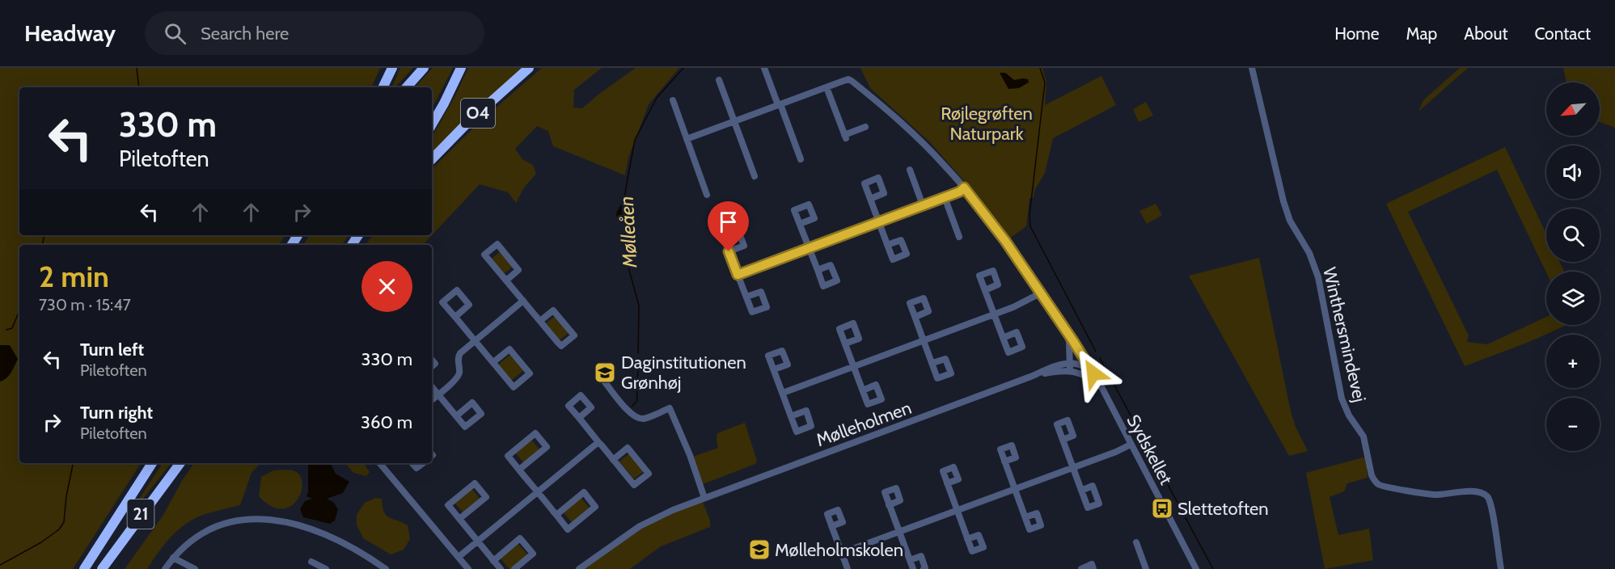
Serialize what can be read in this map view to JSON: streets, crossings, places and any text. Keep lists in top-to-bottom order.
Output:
{
  "streets": {
    "highway": ["O4", "21"],
    "street": ["Winthersmindevej", "Mølleholmen", "Sydskellet"]
  },
  "crossings": [
    ["Mølleholmen", "Sydskellet"]
  ],
  "water": ["Mølleåen"],
  "parks": ["Røjlegrøften Naturpark"],
  "places": {
    "school or university": ["Daginstitutionen Grønhøj", "Mølleholmskolen"],
    "bus stop": ["Slettetoften"]
  },
  "north": "bottom left",
  "page": {
    "header": "Headway",
    "search": "Search here",
    "nav": [
      "Home",
      "Map",
      "About",
      "Contact"
    ],
    "map_buttons": ["+", "−"],
    "turn": ["330 m", "Piletoften"],
    "heading": ["2 min", "730 m · 15:47"],
    "list": [
      {
        "name": "Turn left",
        "note": "Piletoften",
        "value": "330 m"
      },
      {
        "name": "Turn right",
        "note": "Piletoften",
        "value": "360 m"
      }
    ]
  }
}
